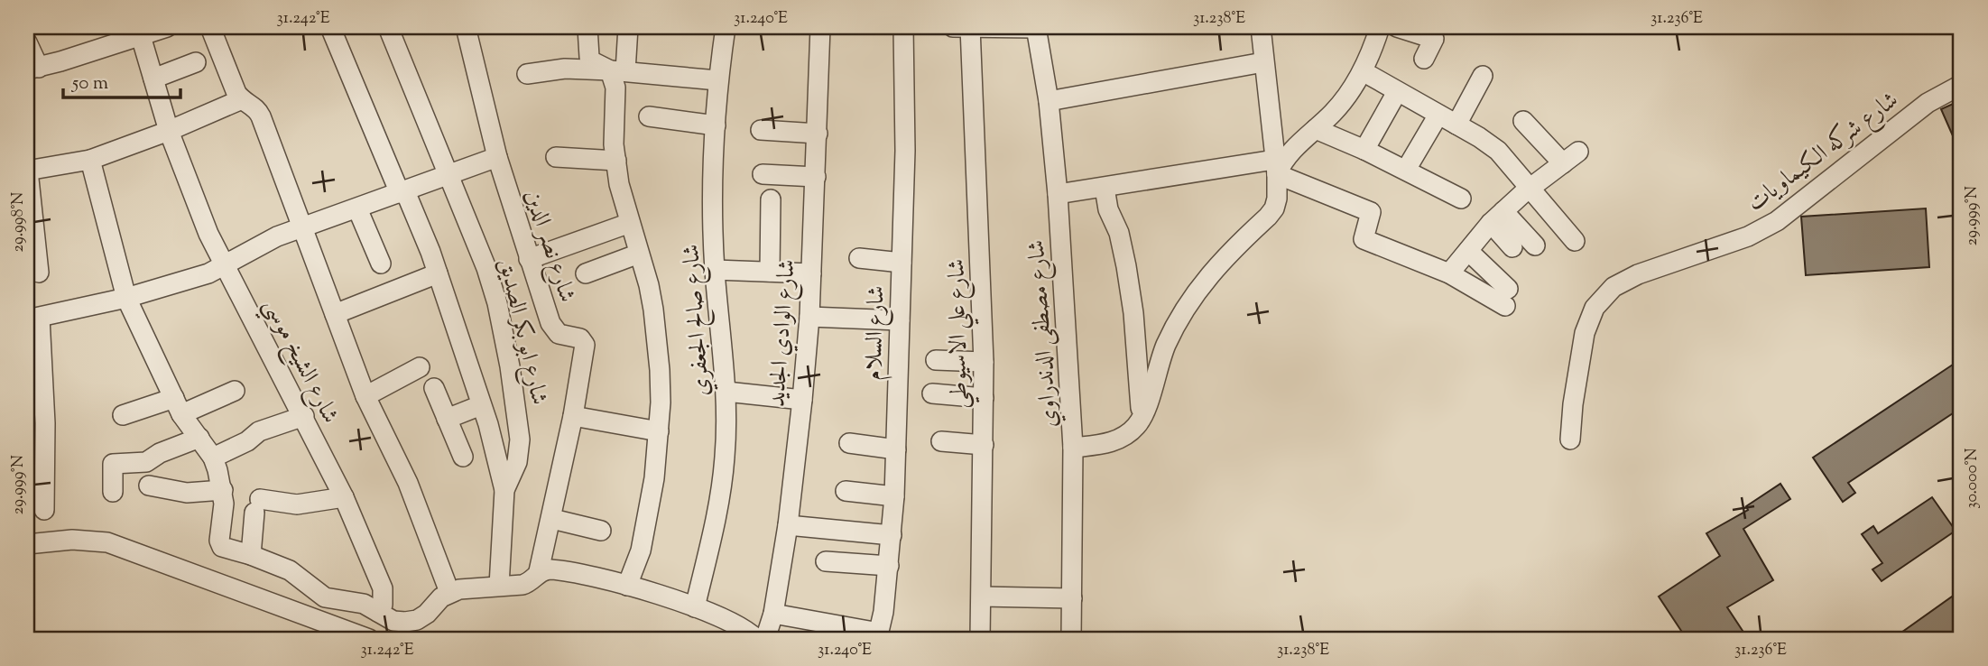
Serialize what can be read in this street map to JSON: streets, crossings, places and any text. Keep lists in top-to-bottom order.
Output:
{
  "streets": {
    "street": [
      "شارع شركه الكيماويات",
      "شارع نصر الدين",
      "شارع صالح الجعفري",
      "شارع ابو بكر الصديق",
      "شارع الوادي الجديد",
      "شارع السلام",
      "شارع علي الاسيوطي",
      "شارع مصطفى الدندراوي",
      "شارع الشيخ موسي"
    ]
  },
  "scale_bar": "50 m",
  "coordinates": [
    "31.242°E",
    "31.240°E",
    "31.238°E",
    "31.236°E",
    "29.999°N",
    "29.998°N",
    "30.000°N"
  ]
}
